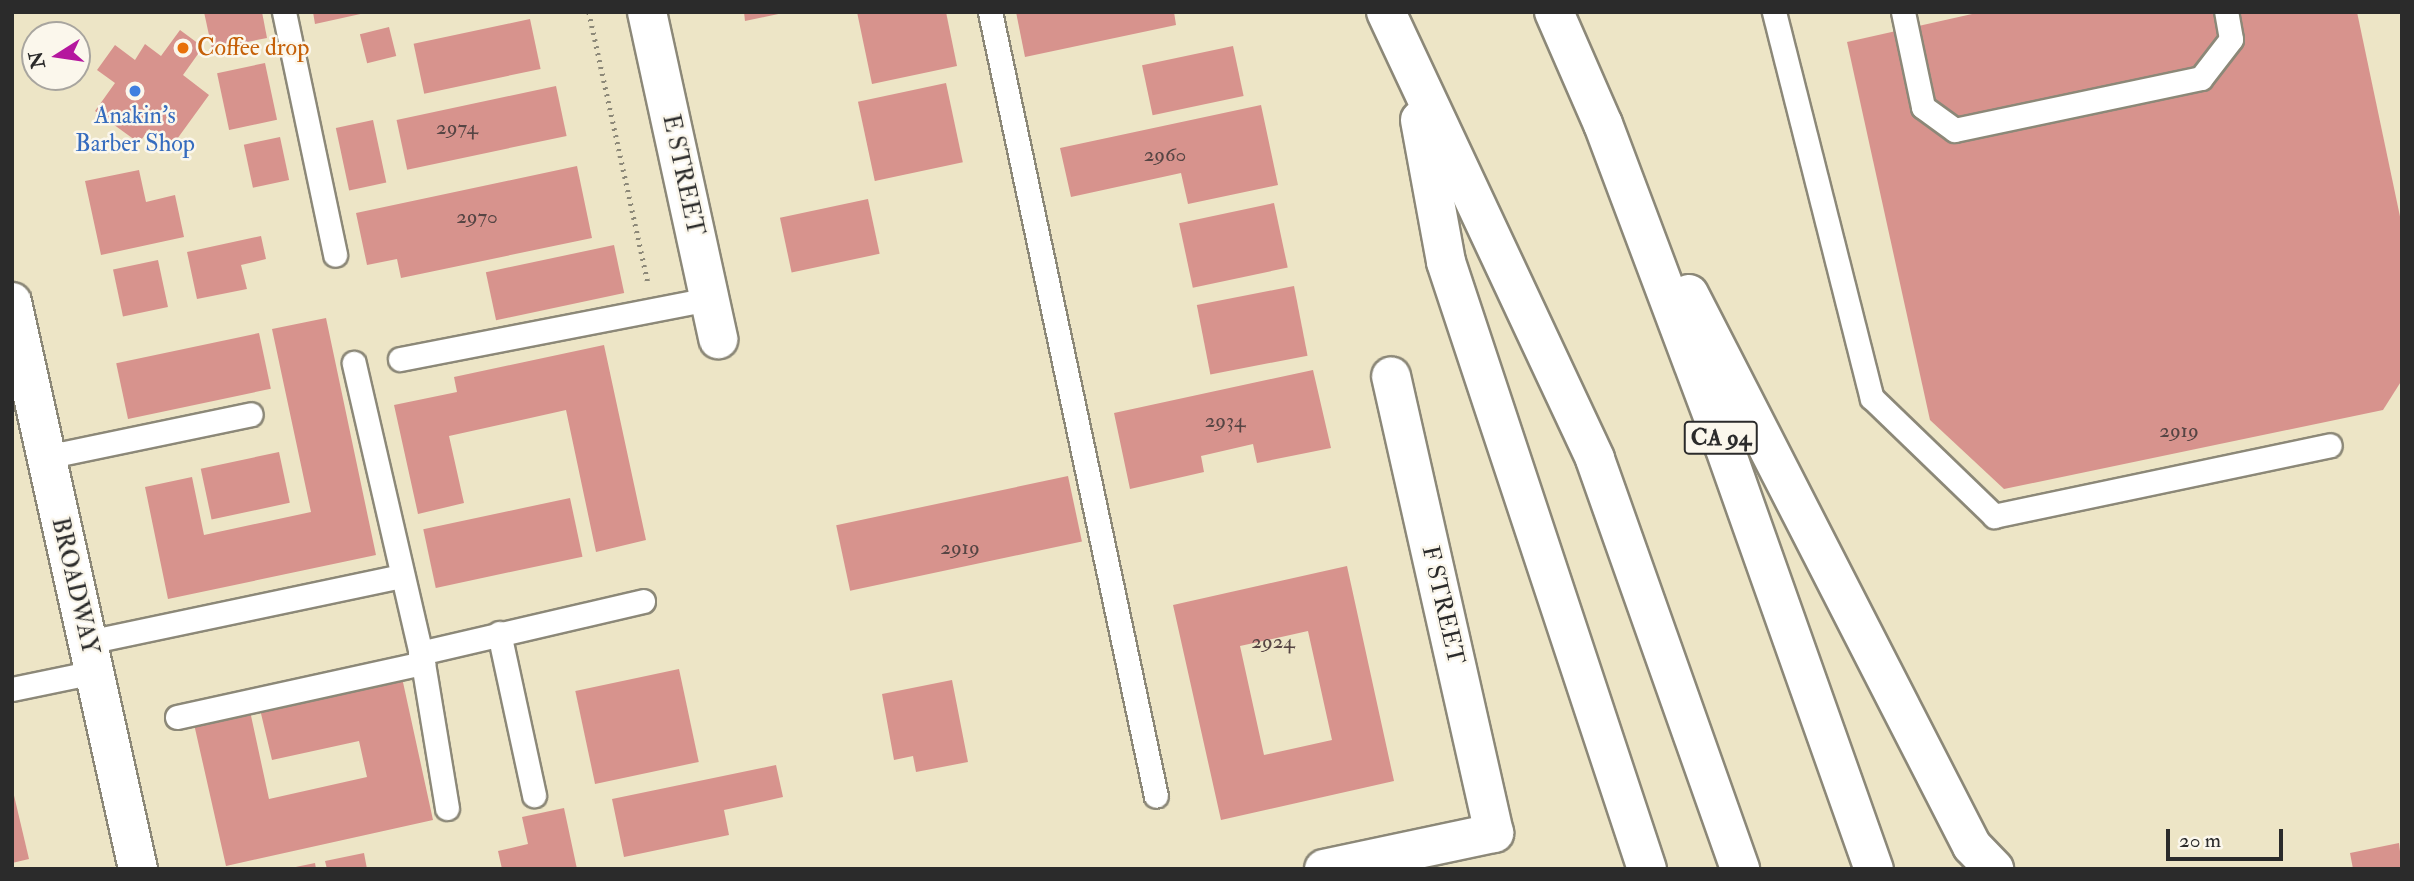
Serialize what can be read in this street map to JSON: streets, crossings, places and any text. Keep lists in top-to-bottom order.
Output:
{
  "streets": {
    "main road": [
      "E STREET",
      "CA 94",
      "BROADWAY",
      "F STREET"
    ]
  },
  "places": ["Coffee drop", "Anakin's Barber Shop"],
  "house_numbers": [
    "2974",
    "2960",
    "2970",
    "2934",
    "2919",
    "2919",
    "2924"
  ],
  "scale_bar": "20 m",
  "north": "left"
}
